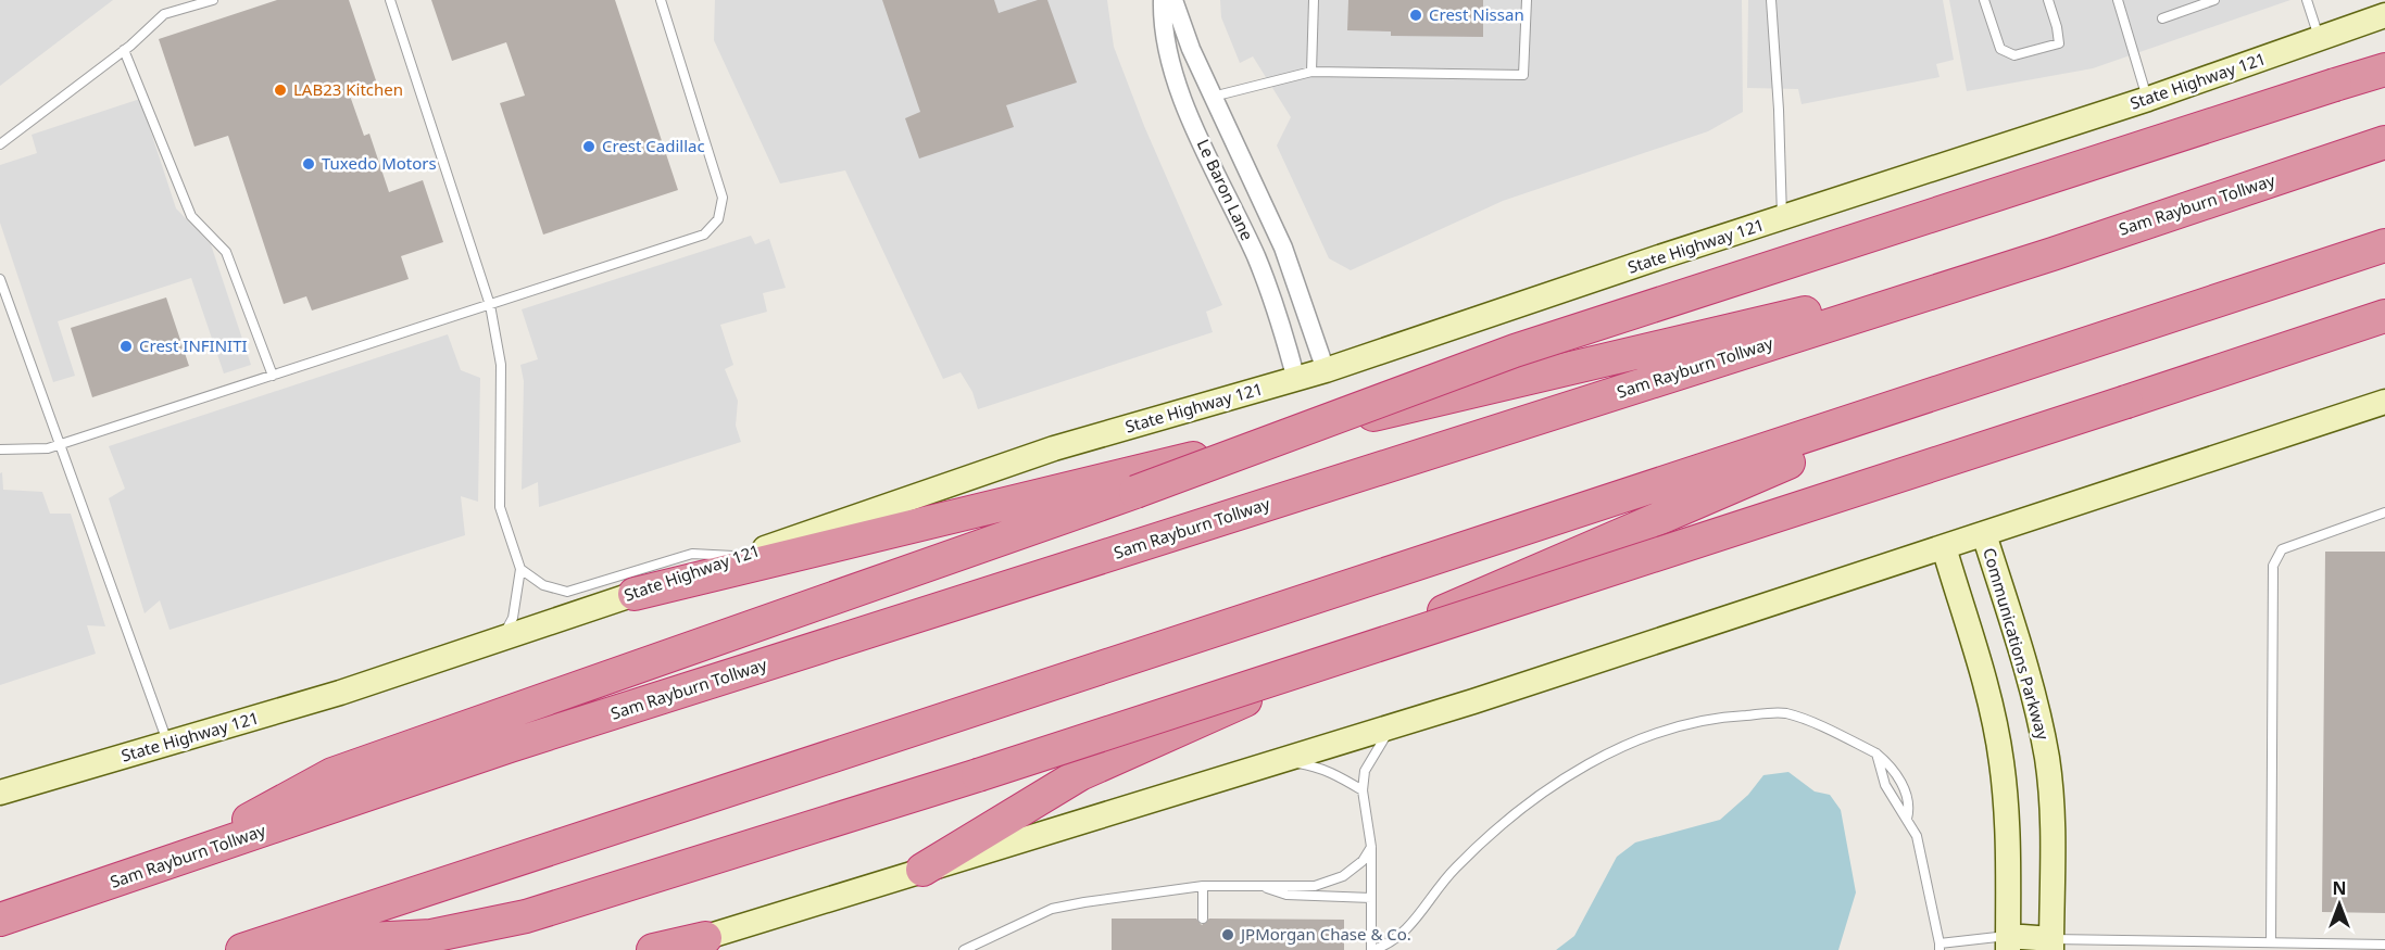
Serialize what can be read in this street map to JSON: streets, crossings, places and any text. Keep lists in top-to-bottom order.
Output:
{
  "streets": {
    "highway": ["Sam Rayburn Tollway"],
    "main road": ["State Highway 121", "Communications Parkway"],
    "street": ["Le Baron Lane"]
  },
  "crossings": [
    ["State Highway 121", "Le Baron Lane"]
  ],
  "places": [
    "Crest Nissan",
    "LAB23 Kitchen",
    "Crest Cadillac",
    "Tuxedo Motors",
    "Crest INFINITI",
    "JPMorgan Chase & Co."
  ],
  "north": "top"
}
